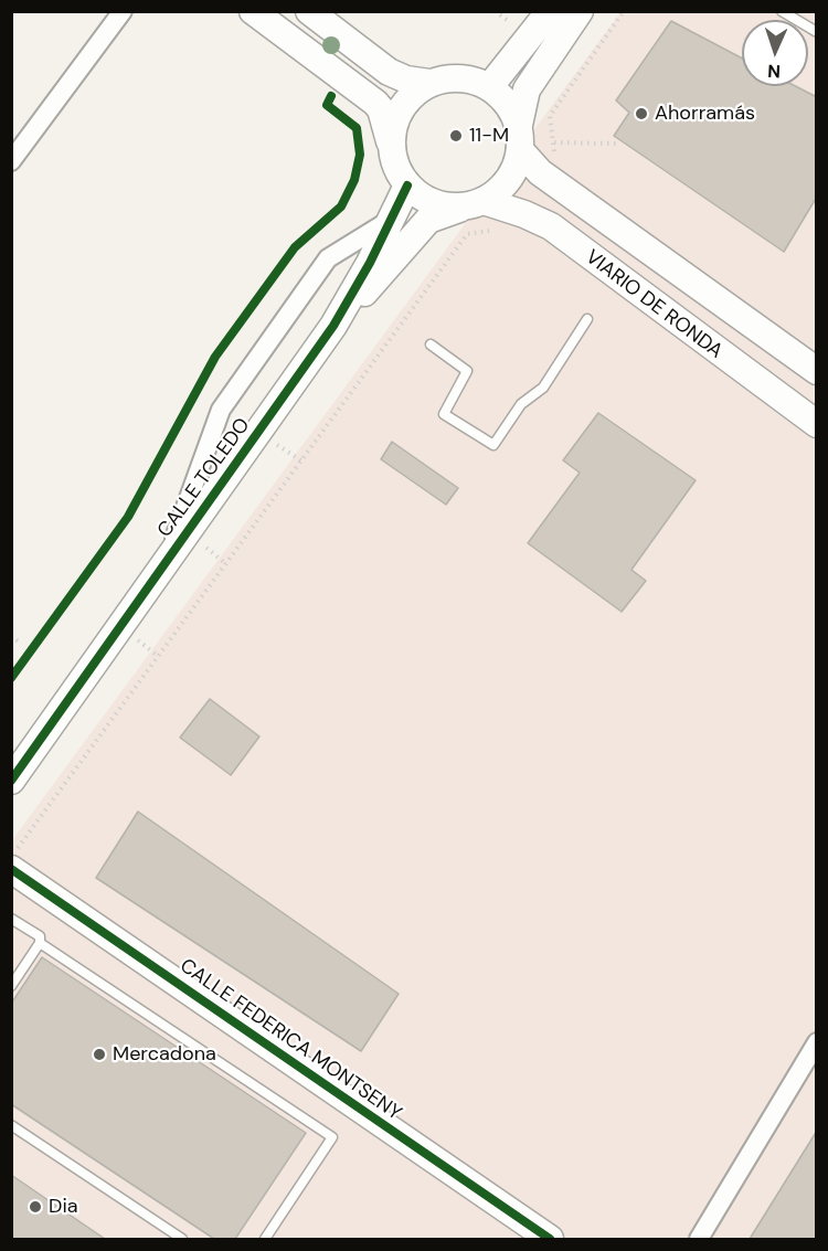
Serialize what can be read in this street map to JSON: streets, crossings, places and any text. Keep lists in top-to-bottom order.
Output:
{
  "streets": {
    "main road": ["VIARIO DE RONDA", "CALLE TOLEDO", "CALLE FEDERICA MONTSENY"]
  },
  "crossings": [
    ["VIARIO DE RONDA", "CALLE TOLEDO"]
  ],
  "places": [
    "Ahorramás",
    "11-M",
    "Mercadona",
    "Dia"
  ],
  "north": "bottom"
}
